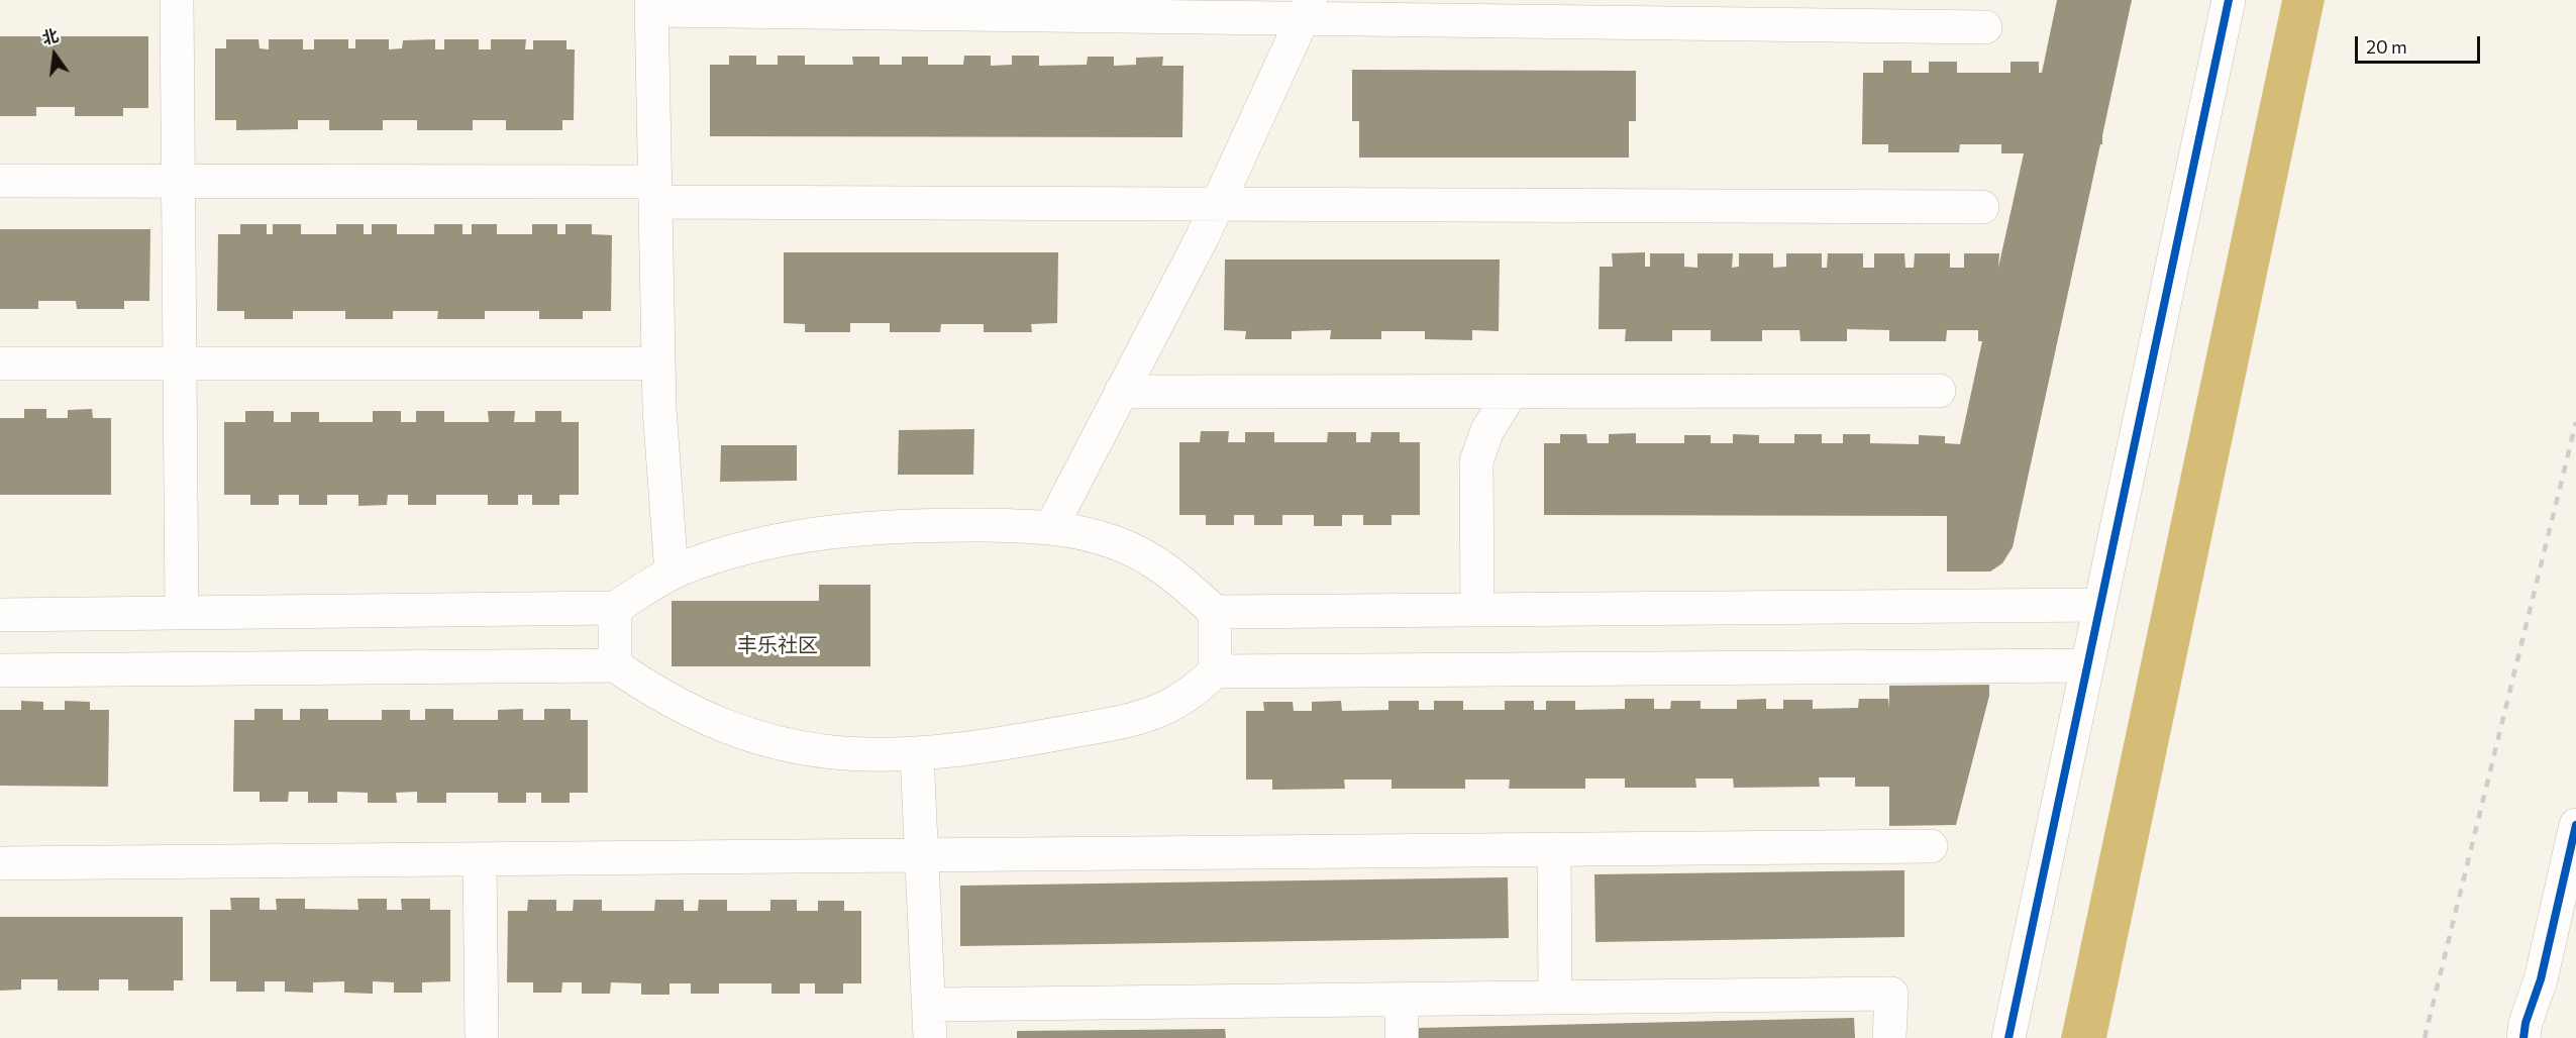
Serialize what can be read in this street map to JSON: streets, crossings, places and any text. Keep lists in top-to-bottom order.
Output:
{
  "districts": ["丰乐社区"],
  "scale_bar": "20 m",
  "north": "top"
}
